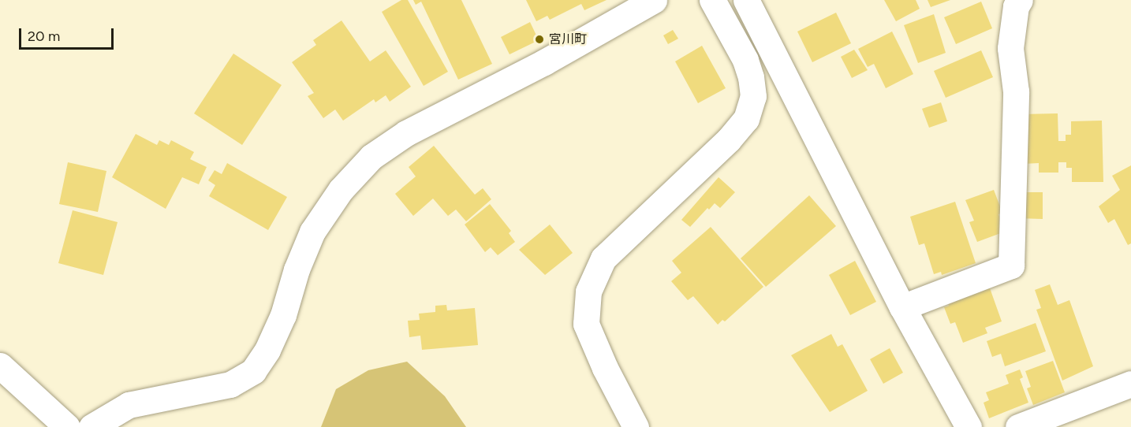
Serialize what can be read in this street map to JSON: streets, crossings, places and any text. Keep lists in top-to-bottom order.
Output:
{
  "places": ["宮川町"],
  "scale_bar": "20 m"
}
